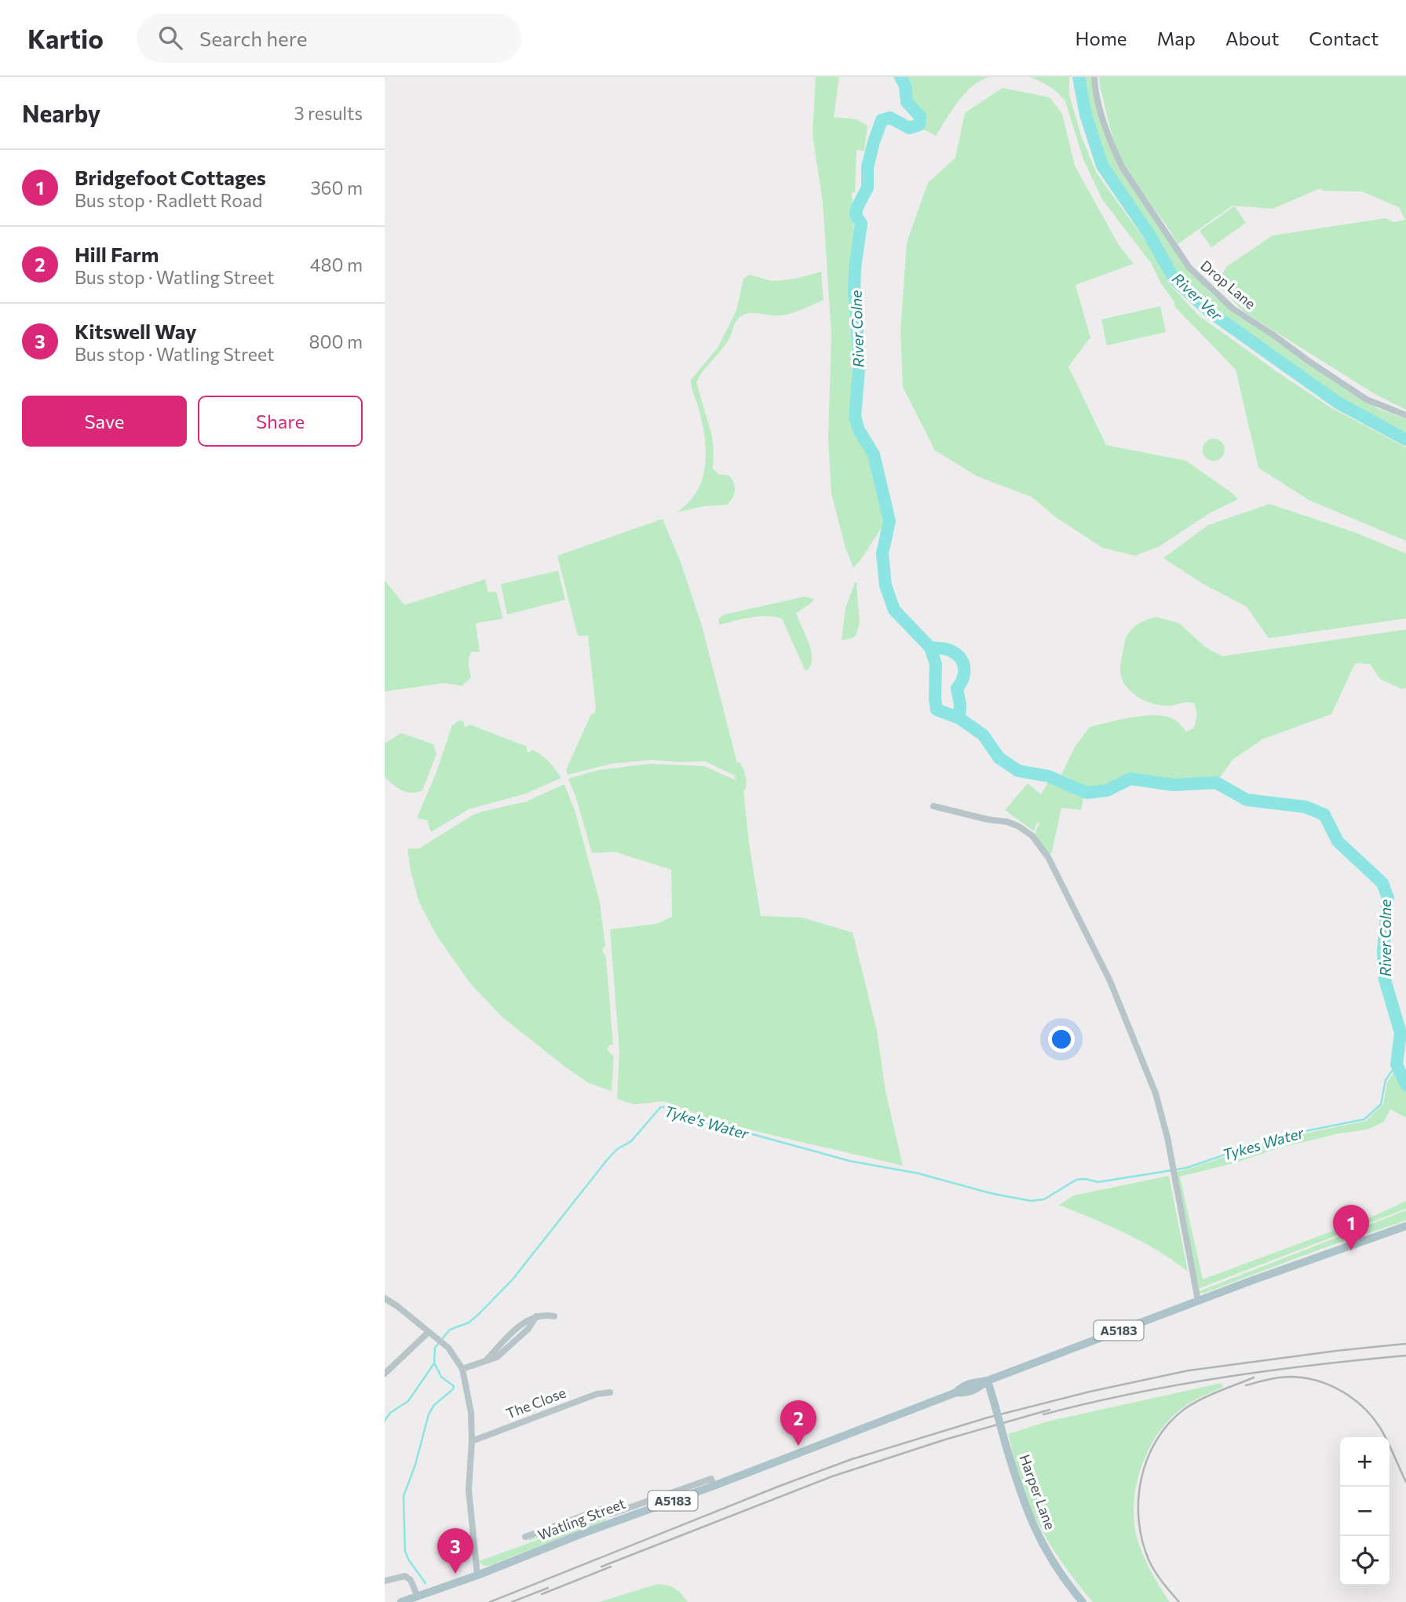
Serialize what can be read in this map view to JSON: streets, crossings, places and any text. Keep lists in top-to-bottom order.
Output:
{
  "streets": {
    "main road": ["A5183", "Harper Lane", "Watling Street"],
    "street": ["Drop Lane", "The Close"]
  },
  "crossings": [
    ["A5183", "Harper Lane"],
    ["A5183", "Watling Street"],
    ["Harper Lane", "Watling Street"]
  ],
  "water": [
    "River Ver",
    "River Colne",
    "Tyke's Water",
    "Tykes Water"
  ],
  "page": {
    "header": "Kartio",
    "search": "Search here",
    "nav": [
      "Home",
      "Map",
      "About",
      "Contact"
    ],
    "heading": ["Nearby", "3 results"],
    "list": [
      {
        "mark": "1",
        "name": "Bridgefoot Cottages",
        "note": "Bus stop · Radlett Road",
        "value": "360 m"
      },
      {
        "mark": "2",
        "name": "Hill Farm",
        "note": "Bus stop · Watling Street",
        "value": "480 m"
      },
      {
        "mark": "3",
        "name": "Kitswell Way",
        "note": "Bus stop · Watling Street",
        "value": "800 m"
      }
    ],
    "buttons": ["Save", "Share"],
    "pins": ["1", "2", "3"],
    "map_buttons": ["+", "−"]
  }
}
